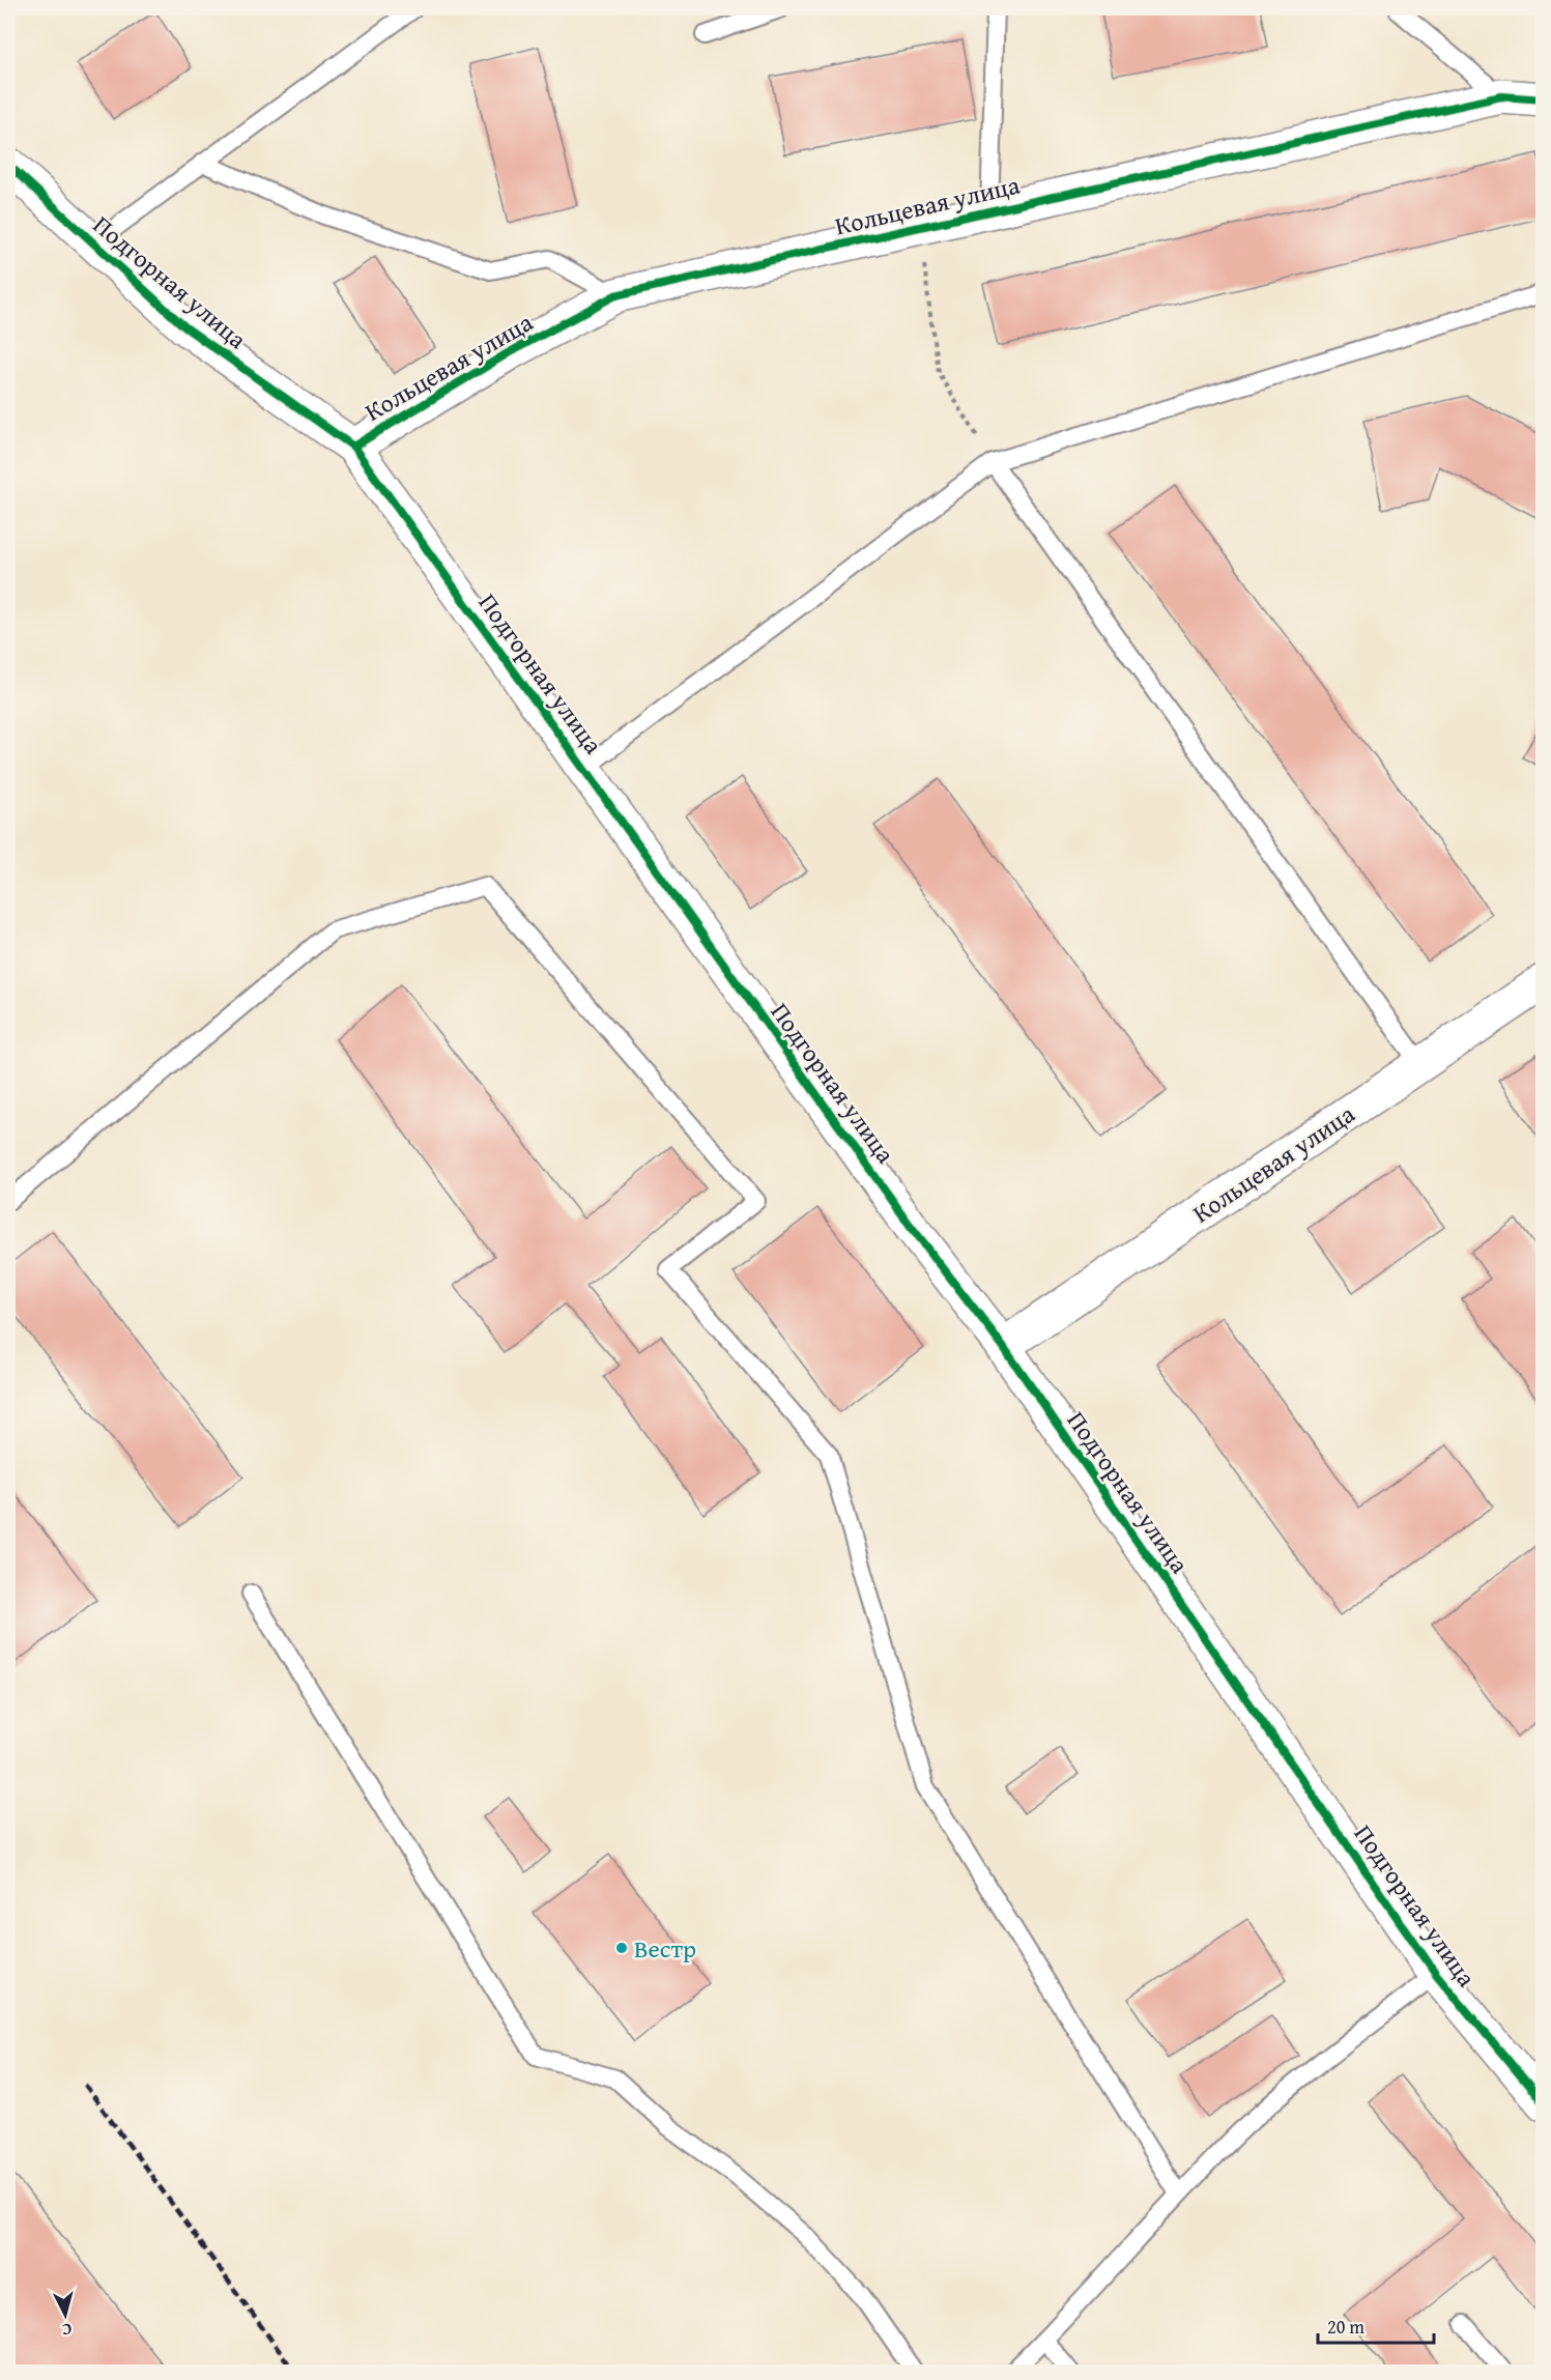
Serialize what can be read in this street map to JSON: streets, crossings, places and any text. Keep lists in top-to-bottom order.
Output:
{
  "streets": {
    "street": ["Кольцевая улица", "Подгорная улица"]
  },
  "crossings": [
    ["Кольцевая улица", "Подгорная улица"]
  ],
  "places": ["Вестр"],
  "scale_bar": "20 m",
  "north": "bottom"
}
